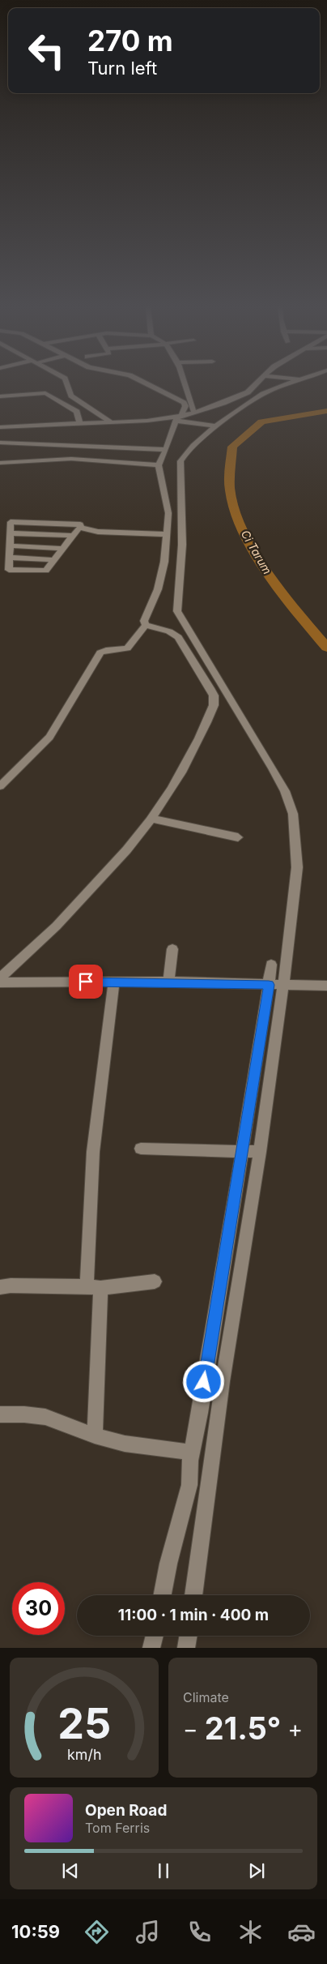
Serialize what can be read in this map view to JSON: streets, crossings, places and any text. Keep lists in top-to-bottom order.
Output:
{
  "water": ["Ci Tarum"],
  "page": {
    "turn": ["270 m", "Turn left"],
    "limit": "30",
    "trip": "11:00 · 1 min · 400 m",
    "tile": "Climate",
    "heat": ["−", "21.5°", "+"],
    "song": ["Open Road", "Tom Ferris"],
    "tabs": "10:59",
    "gauge": ["25", "km/h"]
  }
}
